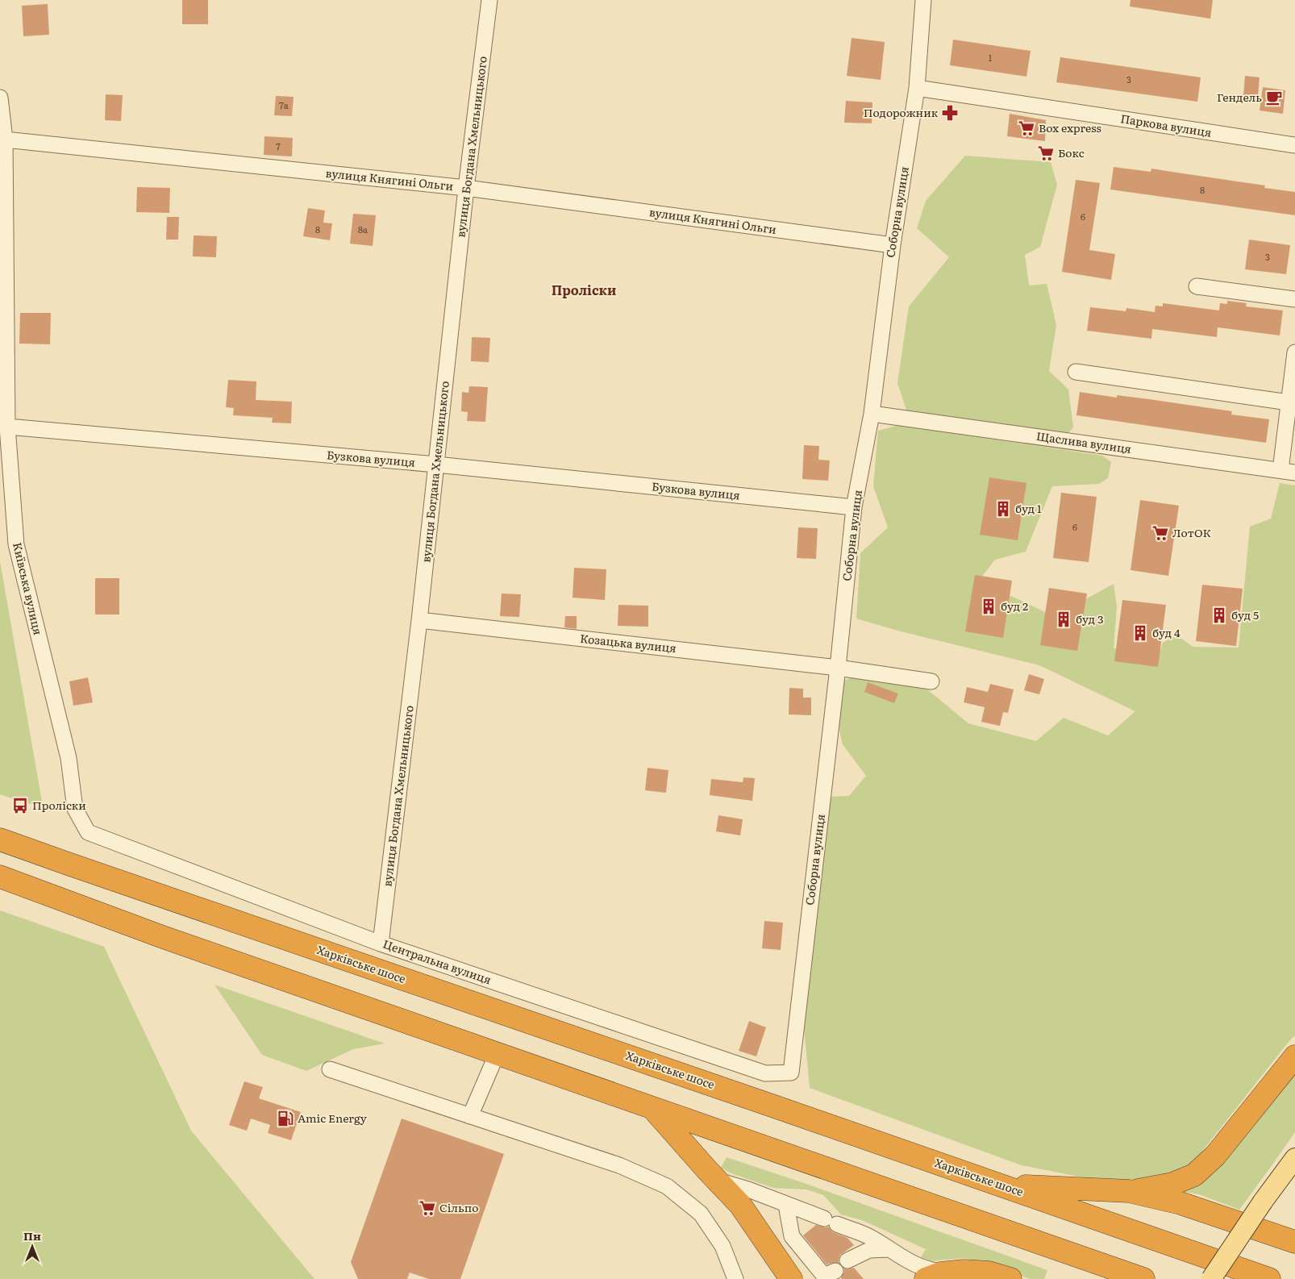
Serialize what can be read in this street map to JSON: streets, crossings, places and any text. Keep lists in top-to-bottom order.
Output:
{
  "streets": {
    "highway": ["Харківське шосе"],
    "street": [
      "Паркова вулиця",
      "вулиця Богдана Хмельницького",
      "вулиця Княгині Ольги",
      "Соборна вулиця",
      "Щаслива вулиця",
      "Бузкова вулиця",
      "Київська вулиця",
      "Козацька вулиця",
      "Центральна вулиця"
    ]
  },
  "crossings": [
    ["Паркова вулиця", "Соборна вулиця"],
    ["вулиця Богдана Хмельницького", "вулиця Княгині Ольги"],
    ["вулиця Богдана Хмельницького", "Бузкова вулиця"],
    ["вулиця Богдана Хмельницького", "Козацька вулиця"],
    ["вулиця Богдана Хмельницького", "Центральна вулиця"],
    ["вулиця Княгині Ольги", "Соборна вулиця"],
    ["вулиця Княгині Ольги", "Київська вулиця"],
    ["Соборна вулиця", "Щаслива вулиця"],
    ["Соборна вулиця", "Бузкова вулиця"],
    ["Соборна вулиця", "Козацька вулиця"],
    ["Соборна вулиця", "Центральна вулиця"],
    ["Бузкова вулиця", "Київська вулиця"],
    ["Київська вулиця", "Центральна вулиця"]
  ],
  "districts": ["Проліски"],
  "places": {
    "cafe": ["Гендель"],
    "pharmacy": ["Подорожник"],
    "supermarket": [
      "Box express",
      "Бокс",
      "ЛотОК",
      "Сільпо"
    ],
    "building": [
      "буд 1",
      "буд 2",
      "буд 5",
      "буд 3",
      "буд 4"
    ],
    "bus stop": ["Проліски"],
    "fuel station": ["Amic Energy"]
  },
  "house_numbers": [
    "1",
    "3",
    "7а",
    "7",
    "8",
    "6",
    "8",
    "8а",
    "3",
    "6"
  ],
  "north": "top"
}
